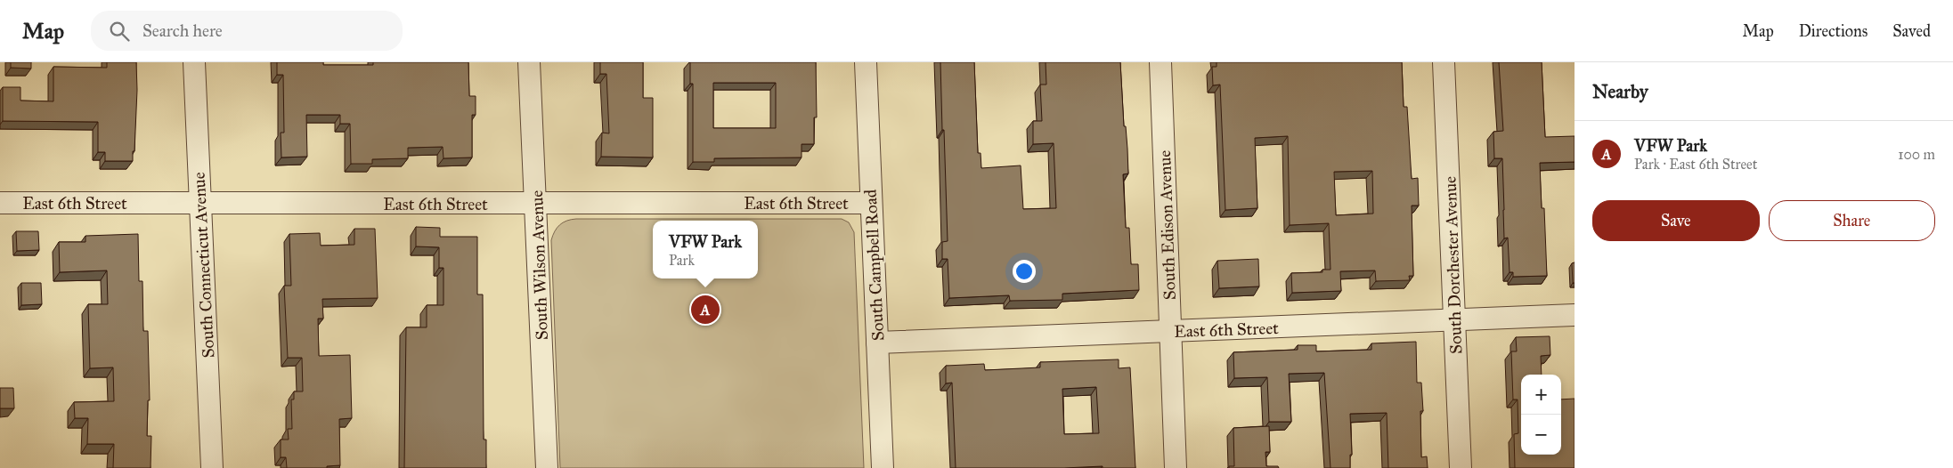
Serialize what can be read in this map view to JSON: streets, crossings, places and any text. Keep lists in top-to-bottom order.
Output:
{
  "streets": {
    "street": [
      "East 6th Street",
      "South Edison Avenue",
      "South Connecticut Avenue",
      "South Wilson Avenue",
      "South Campbell Road",
      "South Dorchester Avenue"
    ]
  },
  "crossings": [
    ["East 6th Street", "South Edison Avenue"],
    ["East 6th Street", "South Connecticut Avenue"],
    ["East 6th Street", "South Wilson Avenue"],
    ["East 6th Street", "South Campbell Road"],
    ["East 6th Street", "South Dorchester Avenue"]
  ],
  "page": {
    "header": "Map",
    "search": "Search here",
    "nav": ["Map", "Directions", "Saved"],
    "heading": "Nearby",
    "list": [
      {
        "mark": "A",
        "name": "VFW Park",
        "note": "Park · East 6th Street",
        "value": "100 m"
      }
    ],
    "buttons": ["Save", "Share"],
    "popup": ["VFW Park", "Park"],
    "pins": "A",
    "map_buttons": ["+", "−"]
  }
}
